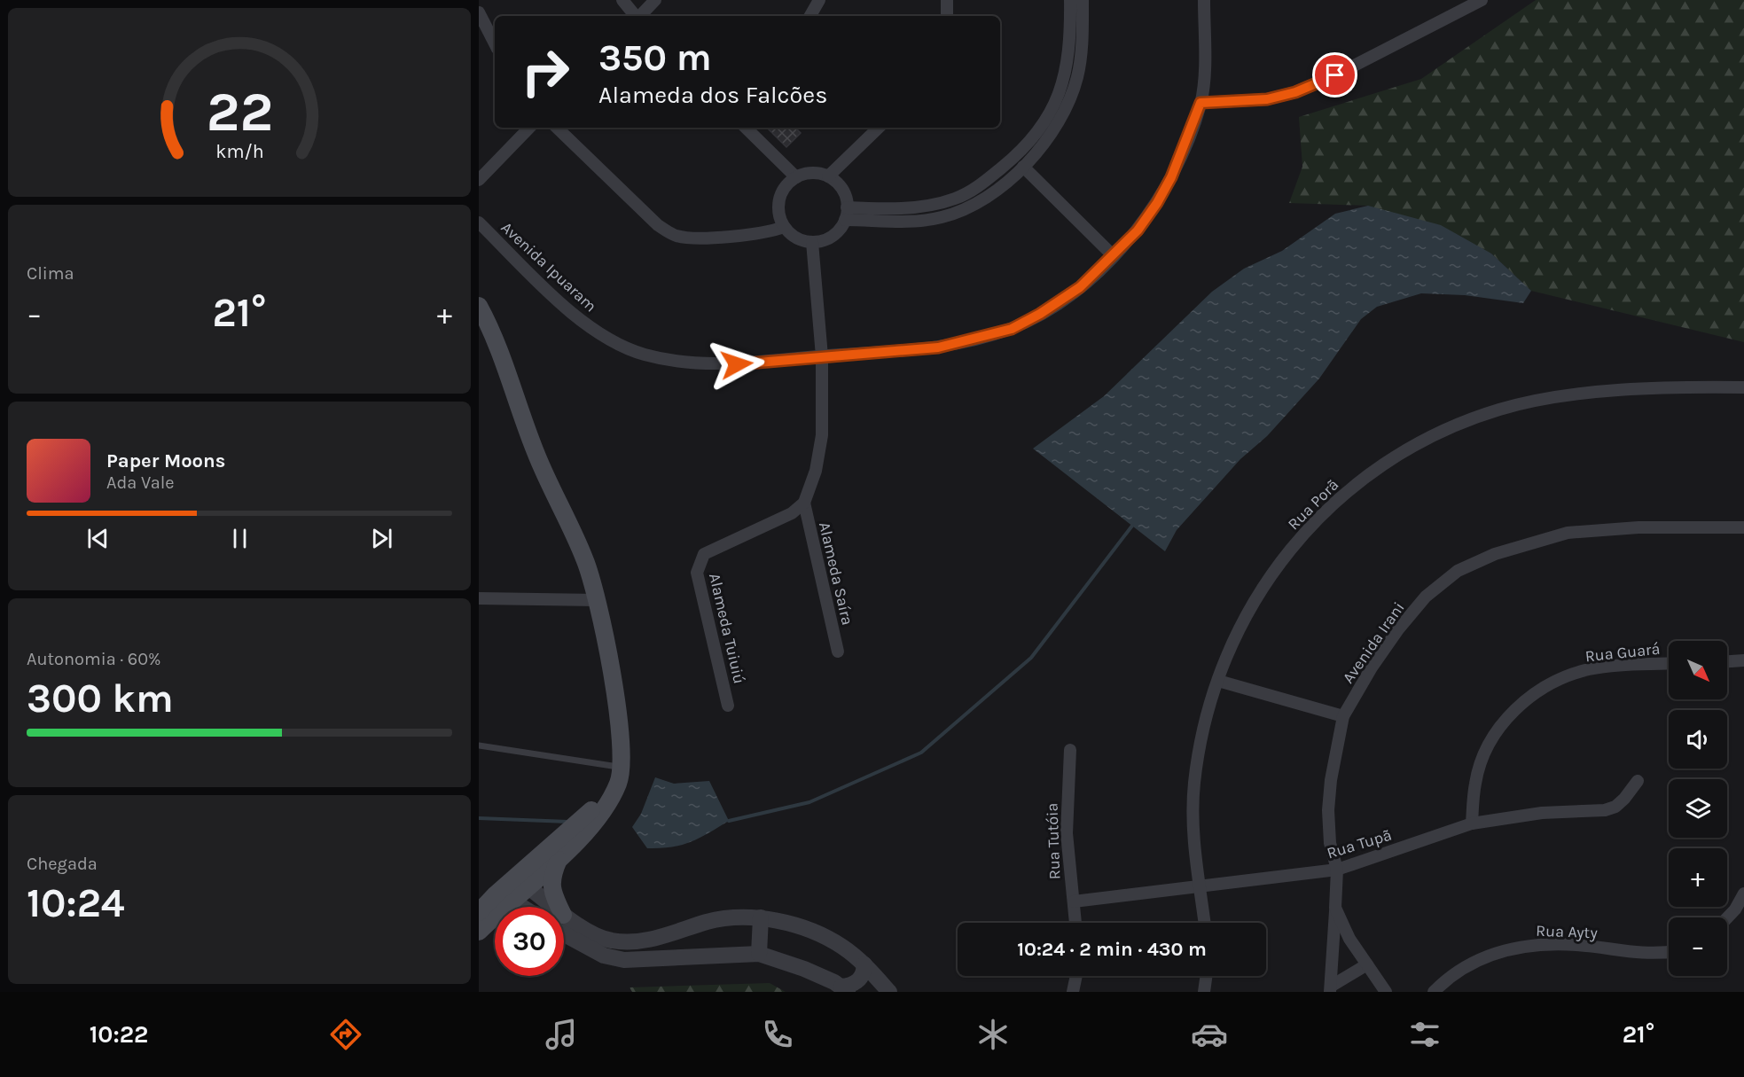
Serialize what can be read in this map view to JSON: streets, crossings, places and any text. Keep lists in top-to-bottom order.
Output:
{
  "streets": {
    "street": [
      "Avenida Ipuaram",
      "Rua Porã",
      "Alameda Saíra",
      "Alameda Tuiuiú",
      "Avenida Irani",
      "Rua Guará",
      "Rua Tutóia",
      "Rua Tupã",
      "Rua Ayty"
    ]
  },
  "crossings": [
    ["Rua Porã", "Rua Tupã"],
    ["Alameda Saíra", "Alameda Tuiuiú"],
    ["Avenida Irani", "Rua Tupã"],
    ["Rua Guará", "Rua Tupã"],
    ["Rua Tutóia", "Rua Tupã"]
  ],
  "north": "bottom right",
  "page": {
    "turn": ["350 m", "Alameda dos Falcões"],
    "tile": [
      "Clima",
      ["Autonomia · 60%", "300 km"],
      ["Chegada", "10:24"]
    ],
    "heat": ["−", "21°", "+"],
    "song": ["Paper Moons", "Ada Vale"],
    "map_buttons": ["+", "−"],
    "limit": "30",
    "trip": "10:24 · 2 min · 430 m",
    "tabs": ["10:22", "21°"],
    "gauge": ["22", "km/h"]
  }
}
